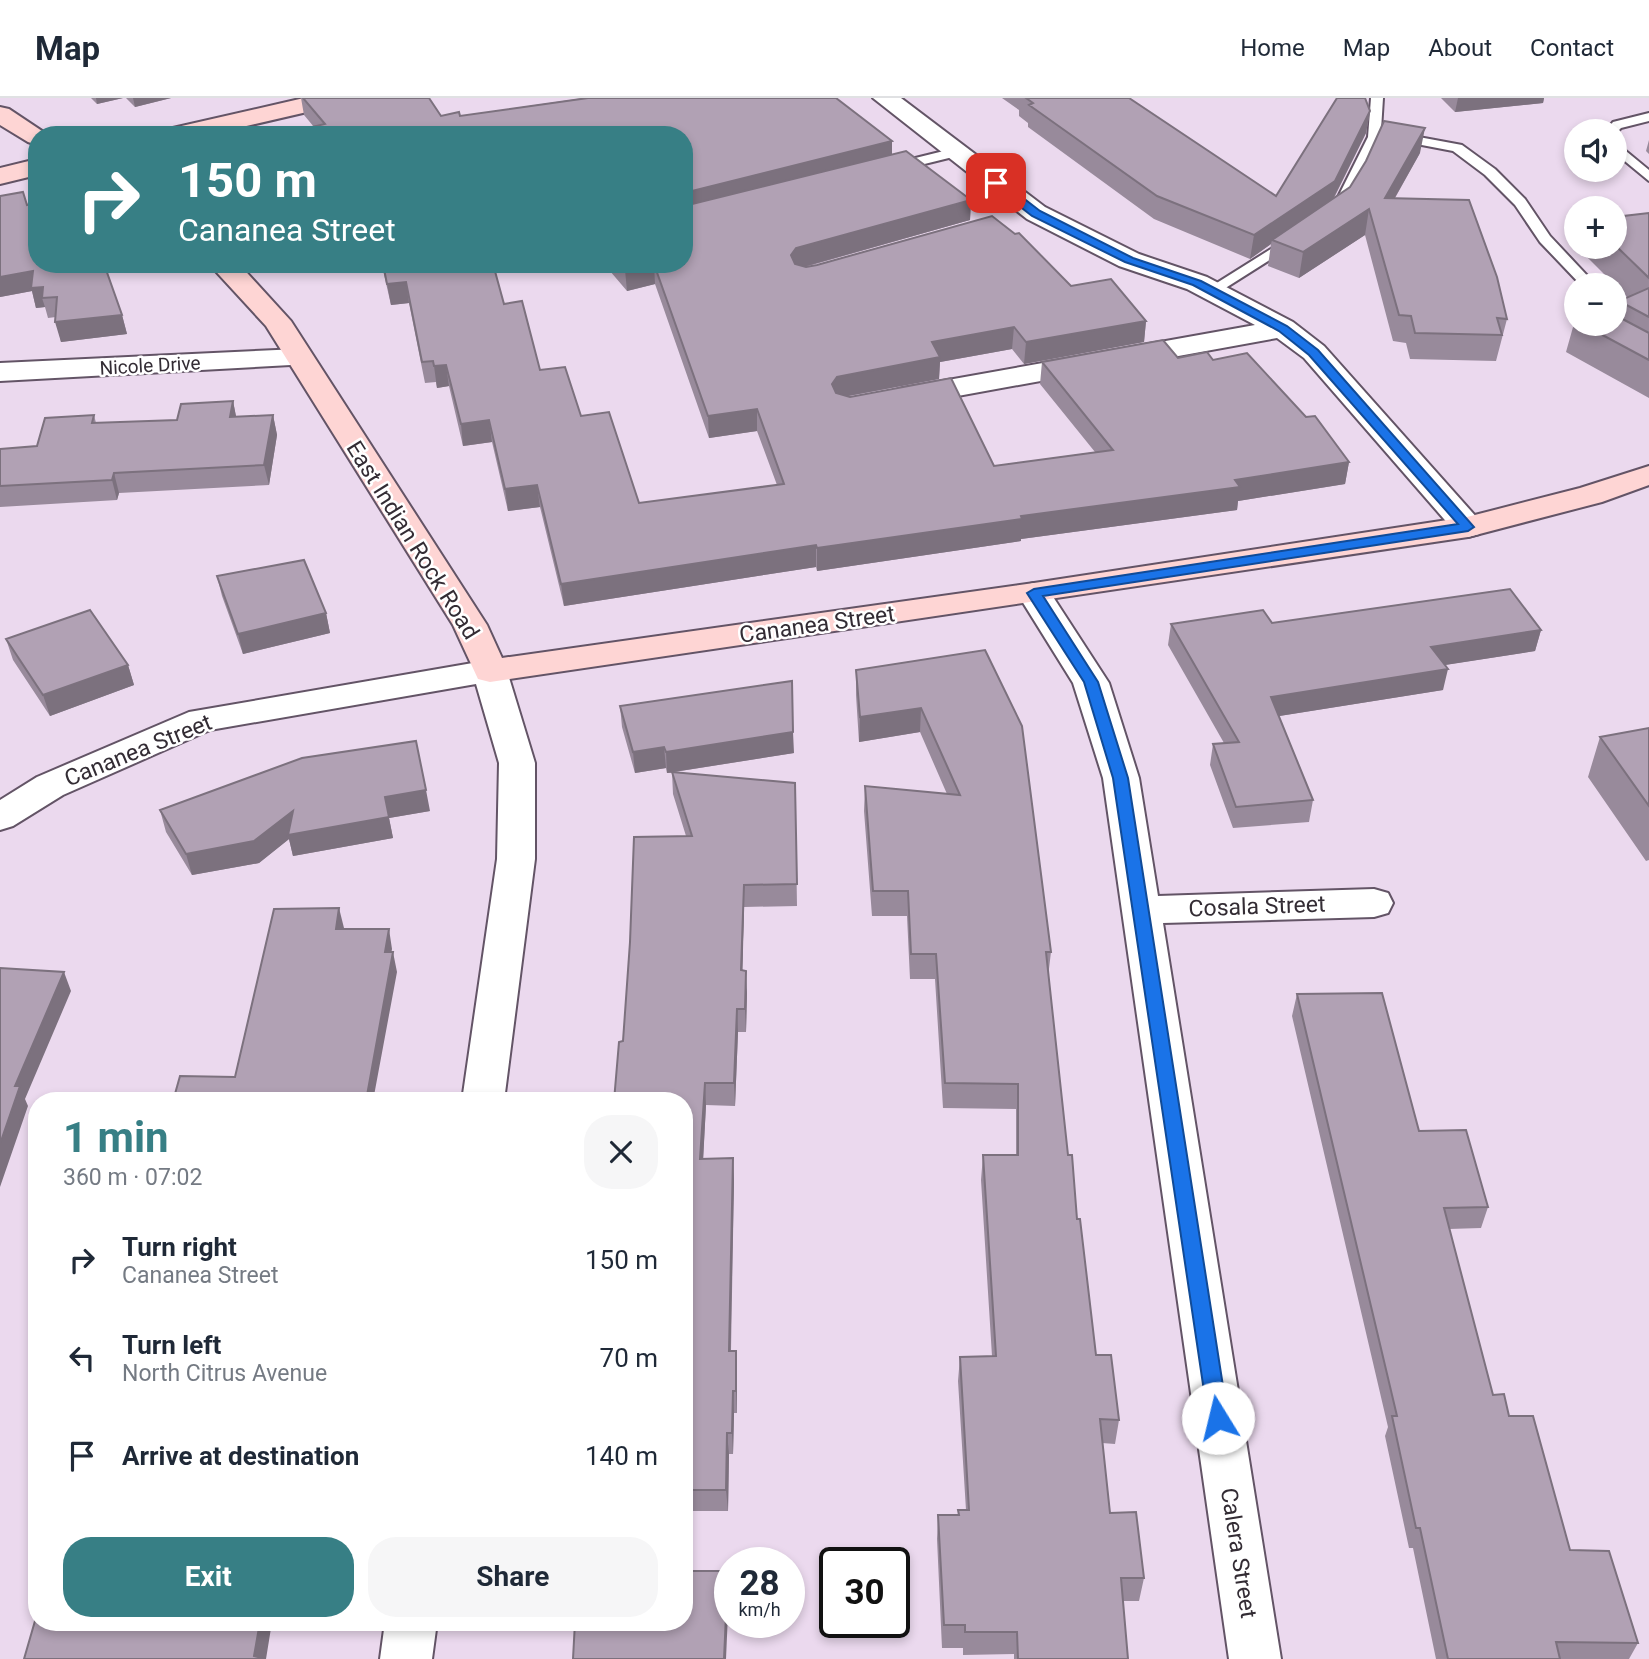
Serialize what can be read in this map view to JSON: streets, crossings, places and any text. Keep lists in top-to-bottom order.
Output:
{
  "streets": {
    "street": [
      "Nicole Drive",
      "East Indian Rock Road",
      "Cananea Street",
      "Cosala Street",
      "Calera Street"
    ]
  },
  "crossings": [
    ["Nicole Drive", "East Indian Rock Road"],
    ["East Indian Rock Road", "Cananea Street"],
    ["Cananea Street", "Calera Street"],
    ["Cosala Street", "Calera Street"]
  ],
  "page": {
    "header": "Map",
    "nav": [
      "Home",
      "Map",
      "About",
      "Contact"
    ],
    "map_buttons": ["+", "−"],
    "turn": ["150 m", "Cananea Street"],
    "heading": ["1 min", "360 m · 07:02"],
    "list": [
      {
        "name": "Turn right",
        "note": "Cananea Street",
        "value": "150 m"
      },
      {
        "name": "Turn left",
        "note": "North Citrus Avenue",
        "value": "70 m"
      },
      {
        "name": "Arrive at destination",
        "value": "140 m"
      }
    ],
    "buttons": ["Exit", "Share"],
    "speed": "28 km/h",
    "limit": "30"
  }
}
